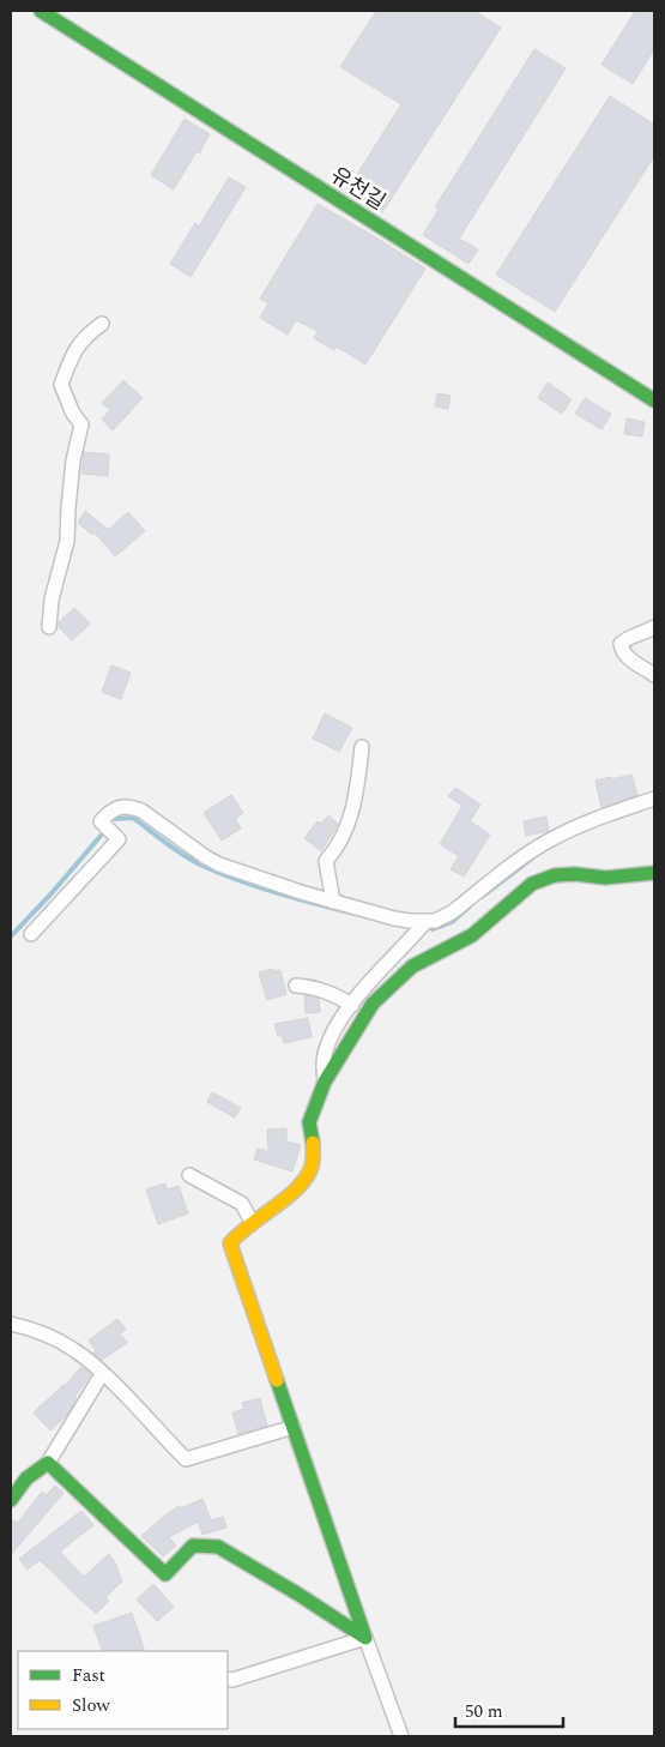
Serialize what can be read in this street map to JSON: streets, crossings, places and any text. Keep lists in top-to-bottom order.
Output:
{
  "streets": {
    "street": ["유천길"]
  },
  "legend": ["Fast", "Slow"],
  "scale_bar": "50 m"
}
